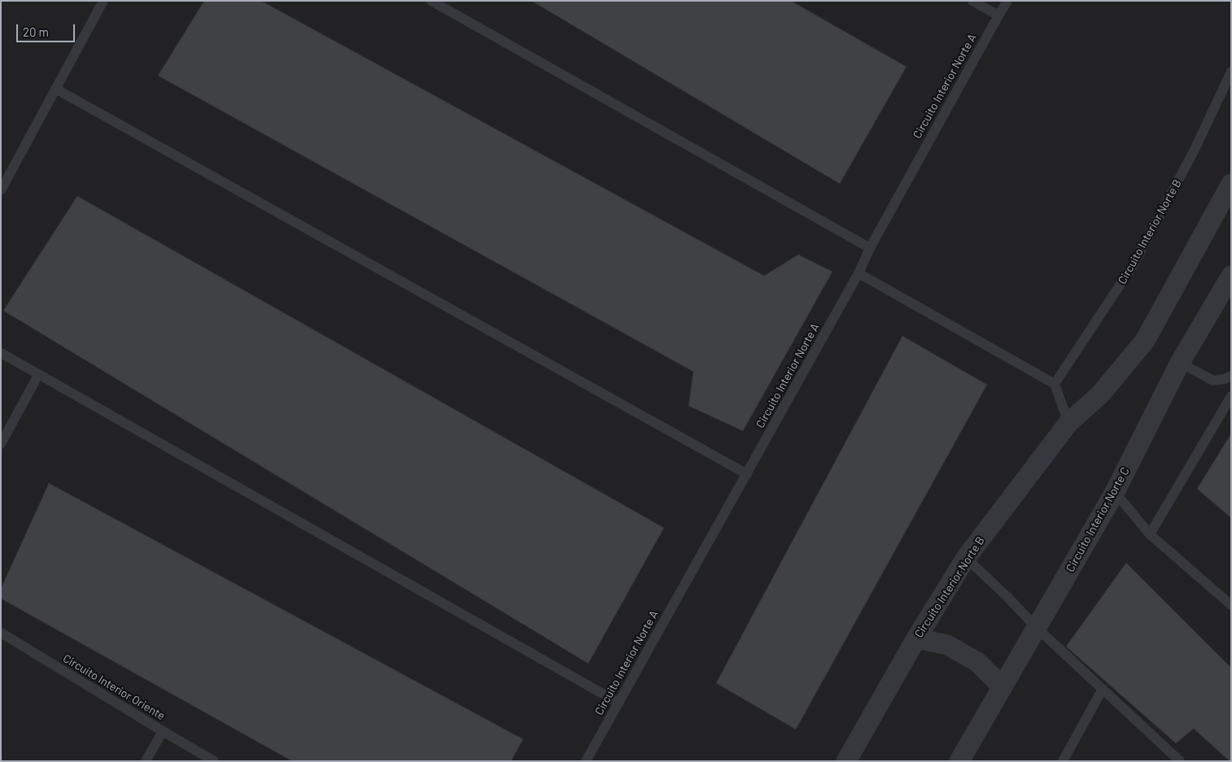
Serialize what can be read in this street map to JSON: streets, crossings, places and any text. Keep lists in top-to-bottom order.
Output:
{
  "streets": {
    "street": ["Circuito Interior Norte B", "Circuito Interior Norte C"],
    "lane": ["Circuito Interior Norte A", "Circuito Interior Oriente"]
  },
  "scale_bar": "20 m"
}
